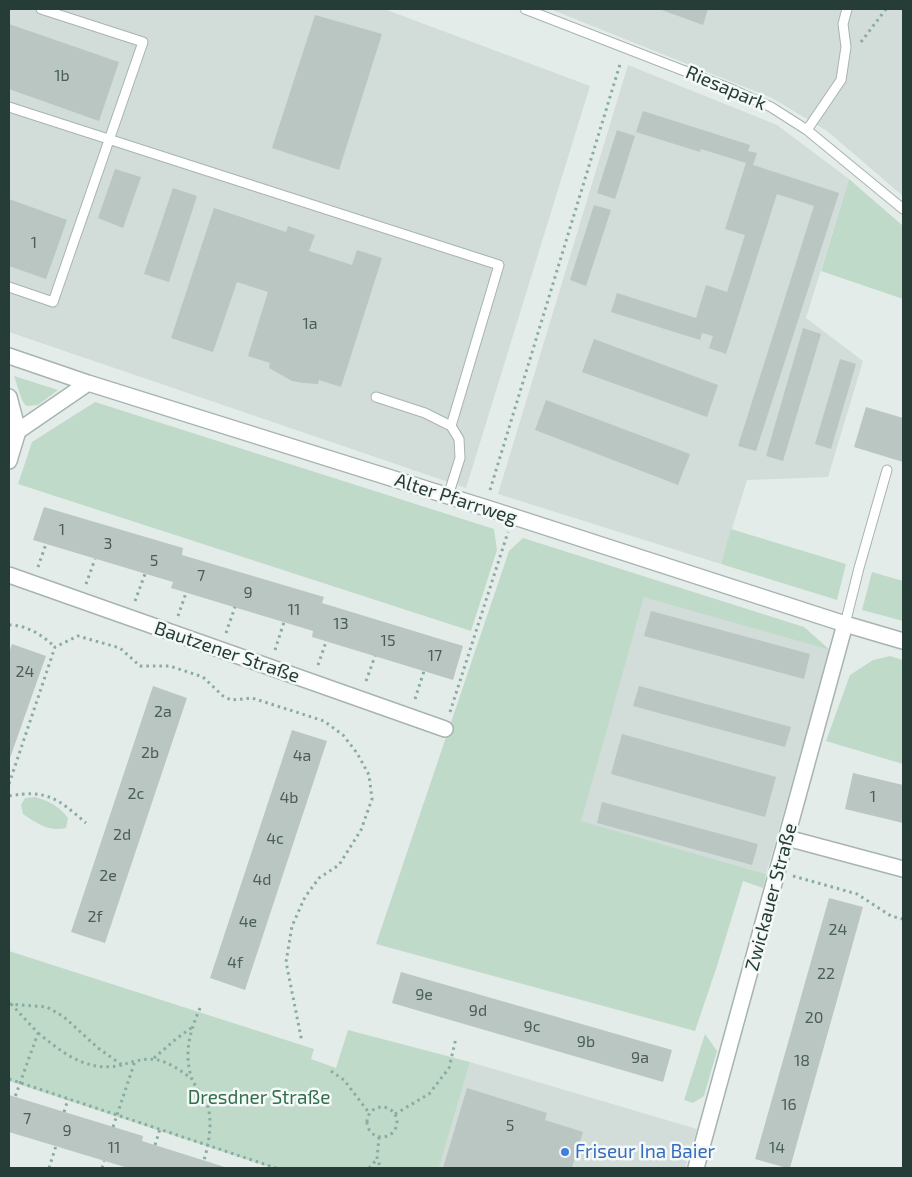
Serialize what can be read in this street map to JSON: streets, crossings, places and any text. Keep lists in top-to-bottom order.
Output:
{
  "streets": {
    "street": ["Alter Pfarrweg", "Bautzener Straße", "Zwickauer Straße"],
    "lane": ["Riesapark"]
  },
  "crossings": [
    ["Alter Pfarrweg", "Zwickauer Straße"]
  ],
  "parks": ["Dresdner Straße"],
  "places": ["Friseur Ina Baier"],
  "house_numbers": [
    "1b",
    "1",
    "1a",
    "1",
    "3",
    "5",
    "7",
    "9",
    "11",
    "13",
    "15",
    "17",
    "24",
    "2a",
    "2b",
    "4a",
    "2c",
    "1",
    "4b",
    "2d",
    "4c",
    "2e",
    "4d",
    "2f",
    "4e",
    "24",
    "4f",
    "22",
    "9e",
    "9d",
    "20",
    "9c",
    "9b",
    "9a",
    "18",
    "16",
    "7",
    "5",
    "9",
    "11",
    "14"
  ]
}
